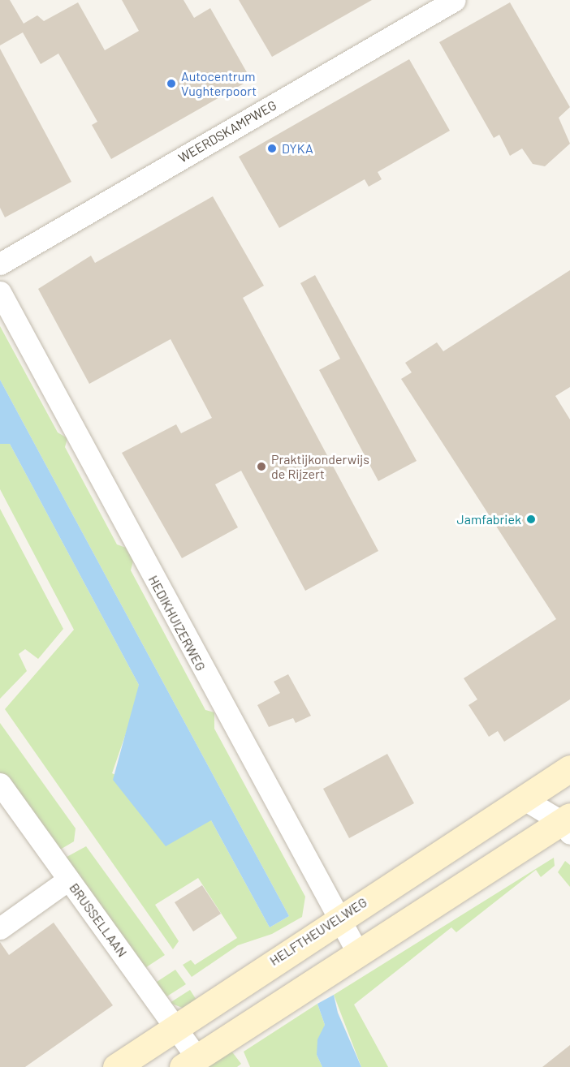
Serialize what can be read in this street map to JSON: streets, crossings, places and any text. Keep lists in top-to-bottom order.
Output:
{
  "streets": {
    "main road": ["HELFTHEUVELWEG"],
    "street": ["WEERDSKAMPWEG", "HEDIKHUIZERWEG", "BRUSSELLAAN"]
  },
  "crossings": [
    ["HEDIKHUIZERWEG", "HELFTHEUVELWEG"],
    ["BRUSSELLAAN", "HELFTHEUVELWEG"]
  ],
  "places": [
    "Autocentrum Vughterpoort",
    "DYKA",
    "Praktijkonderwijs de Rijzert",
    "Jamfabriek"
  ]
}
